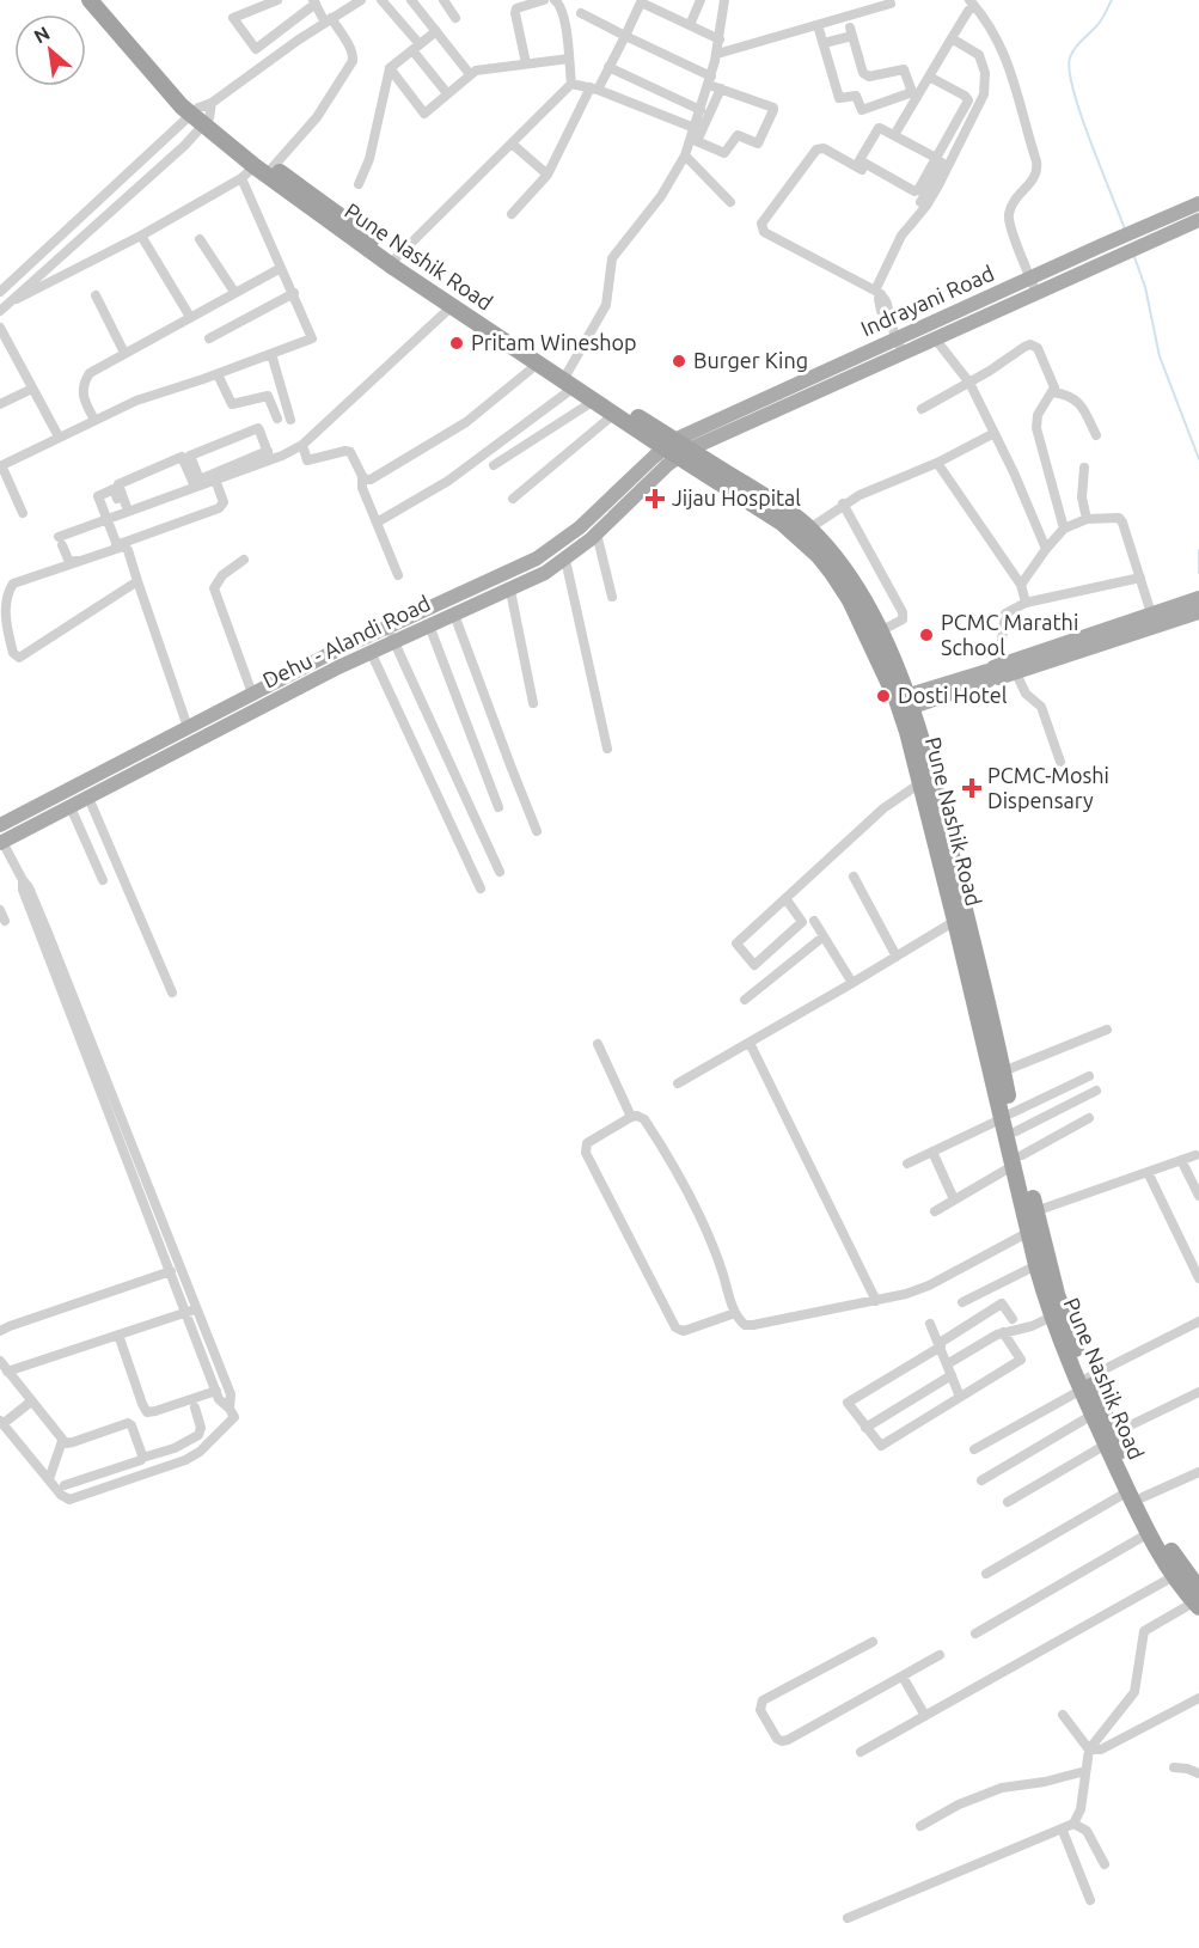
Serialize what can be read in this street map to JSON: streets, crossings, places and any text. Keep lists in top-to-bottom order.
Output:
{
  "streets": {
    "highway": ["Pune Nashik Road"],
    "main road": ["Indrayani Road", "Dehu - Alandi Road"]
  },
  "crossings": [
    ["Pune Nashik Road", "Indrayani Road"],
    ["Pune Nashik Road", "Dehu - Alandi Road"],
    ["Indrayani Road", "Dehu - Alandi Road"]
  ],
  "places": {
    "other": [
      "Pritam Wineshop",
      "Burger King",
      "PCMC Marathi School",
      "Dosti Hotel"
    ],
    "health": ["Jijau Hospital", "PCMC-Moshi Dispensary"]
  },
  "north": "top left"
}
